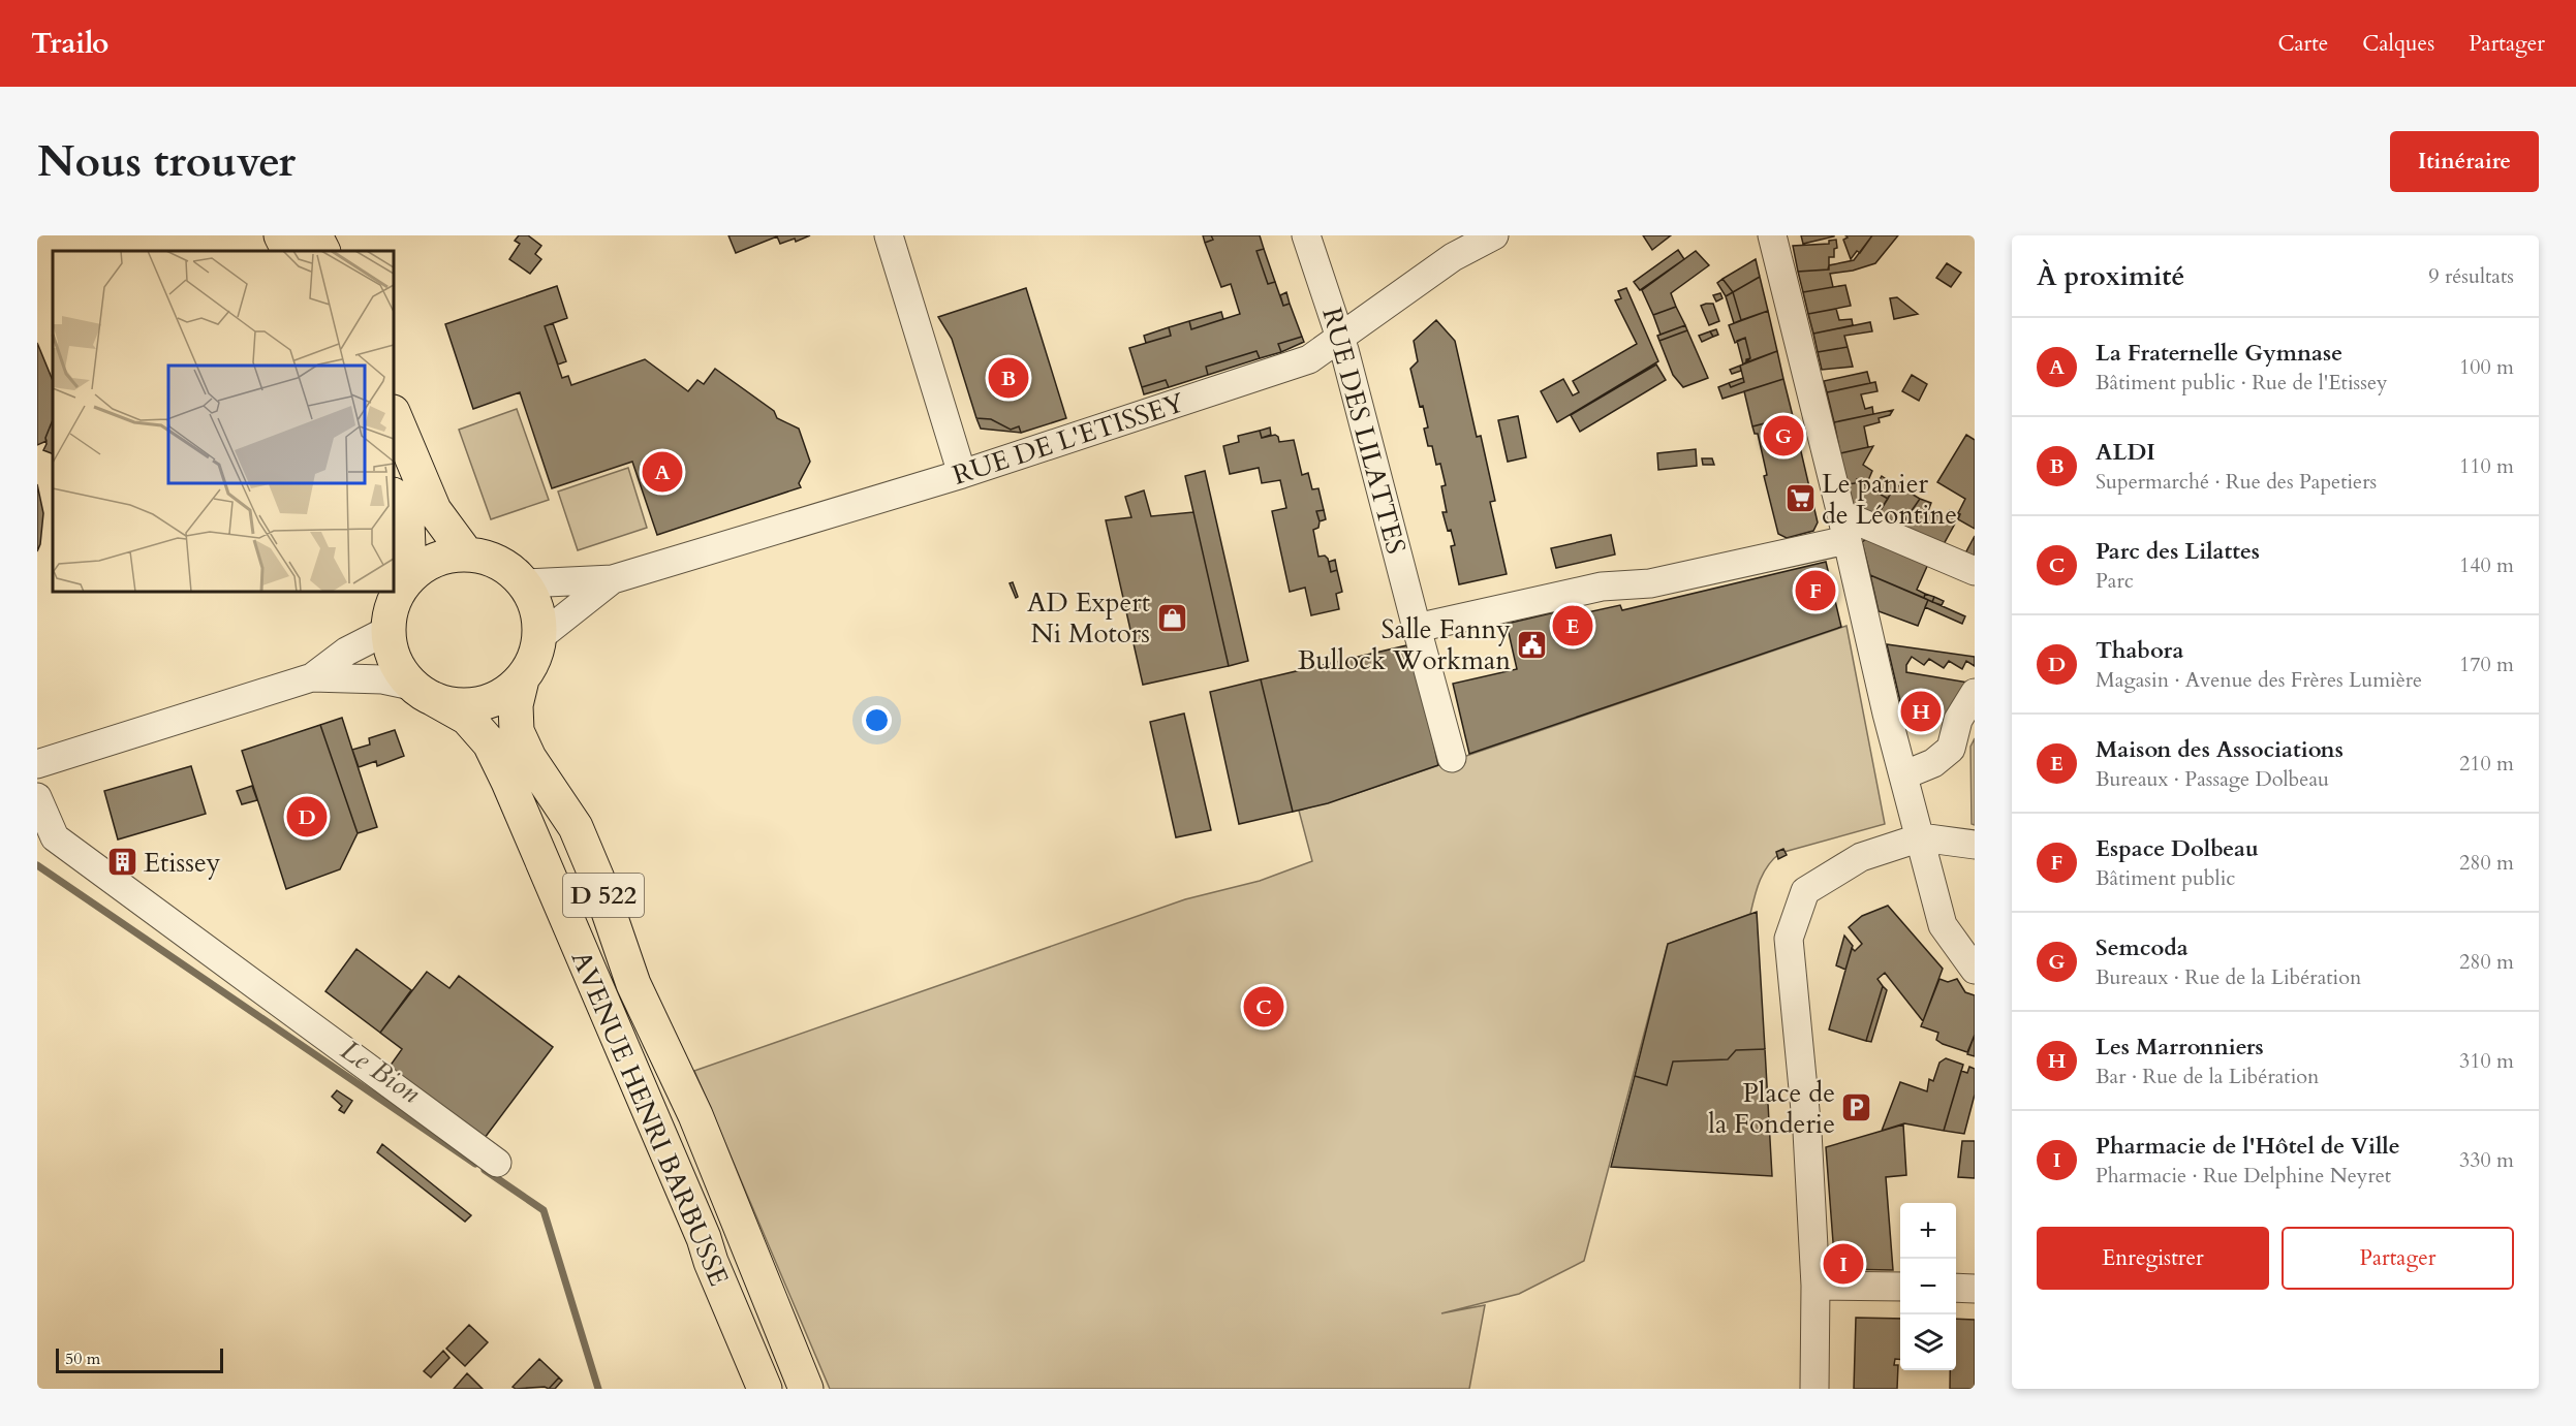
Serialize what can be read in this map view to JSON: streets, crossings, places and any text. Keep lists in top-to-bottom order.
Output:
{
  "streets": {
    "main road": ["D 522", "AVENUE HENRI BARBUSSE"],
    "street": ["RUE DES LILATTES", "RUE DE L'ETISSEY"]
  },
  "crossings": [
    ["RUE DES LILATTES", "RUE DE L'ETISSEY"],
    ["RUE DE L'ETISSEY", "AVENUE HENRI BARBUSSE"]
  ],
  "water": ["Le Bion"],
  "places": {
    "supermarket": ["Le panier de Léontine"],
    "shop": ["AD Expert Ni Motors"],
    "public building": ["Salle Fanny Bullock Workman"],
    "building": ["Etissey"],
    "parking": ["Place de la Fonderie"]
  },
  "scale_bar": "50 m",
  "page": {
    "header": "Trailo",
    "nav": ["Carte", "Calques", "Partager"],
    "buttons": [
      "Itinéraire",
      ["Enregistrer", "Partager"]
    ],
    "title": "Nous trouver",
    "heading": ["À proximité", "9 résultats"],
    "list": [
      {
        "mark": "A",
        "name": "La Fraternelle Gymnase",
        "note": "Bâtiment public · Rue de l'Etissey",
        "value": "100 m"
      },
      {
        "mark": "B",
        "name": "ALDI",
        "note": "Supermarché · Rue des Papetiers",
        "value": "110 m"
      },
      {
        "mark": "C",
        "name": "Parc des Lilattes",
        "note": "Parc",
        "value": "140 m"
      },
      {
        "mark": "D",
        "name": "Thabora",
        "note": "Magasin · Avenue des Frères Lumière",
        "value": "170 m"
      },
      {
        "mark": "E",
        "name": "Maison des Associations",
        "note": "Bureaux · Passage Dolbeau",
        "value": "210 m"
      },
      {
        "mark": "F",
        "name": "Espace Dolbeau",
        "note": "Bâtiment public",
        "value": "280 m"
      },
      {
        "mark": "G",
        "name": "Semcoda",
        "note": "Bureaux · Rue de la Libération",
        "value": "280 m"
      },
      {
        "mark": "H",
        "name": "Les Marronniers",
        "note": "Bar · Rue de la Libération",
        "value": "310 m"
      },
      {
        "mark": "I",
        "name": "Pharmacie de l'Hôtel de Ville",
        "note": "Pharmacie · Rue Delphine Neyret",
        "value": "330 m"
      }
    ],
    "pins": [
      "B",
      "G",
      "A",
      "F",
      "E",
      "H",
      "D",
      "C",
      "I"
    ],
    "map_buttons": ["+", "−"],
    "scale": "50 m"
  }
}
